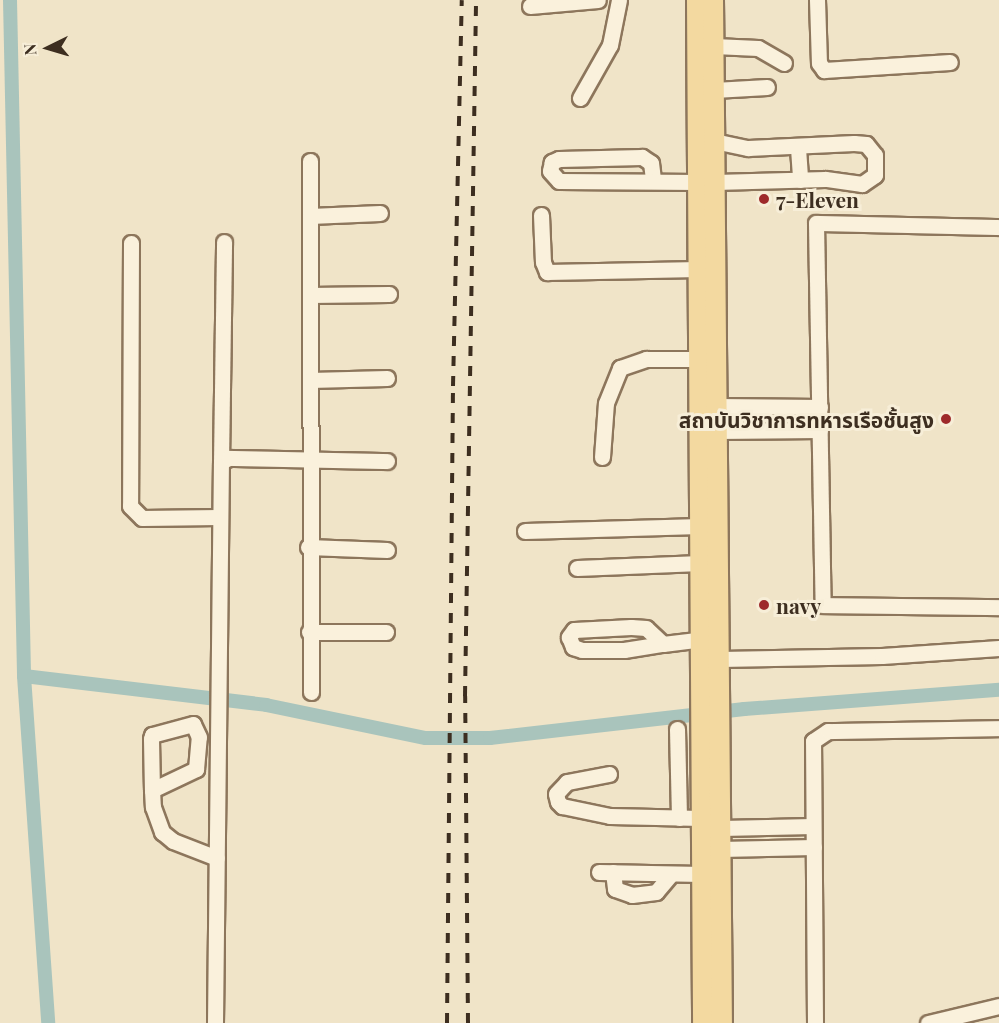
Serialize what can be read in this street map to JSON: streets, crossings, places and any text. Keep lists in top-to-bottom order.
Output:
{
  "places": ["7-Eleven", "สถาบันวิชาการทหารเรือชั้นสูง", "navy"],
  "north": "left"
}
